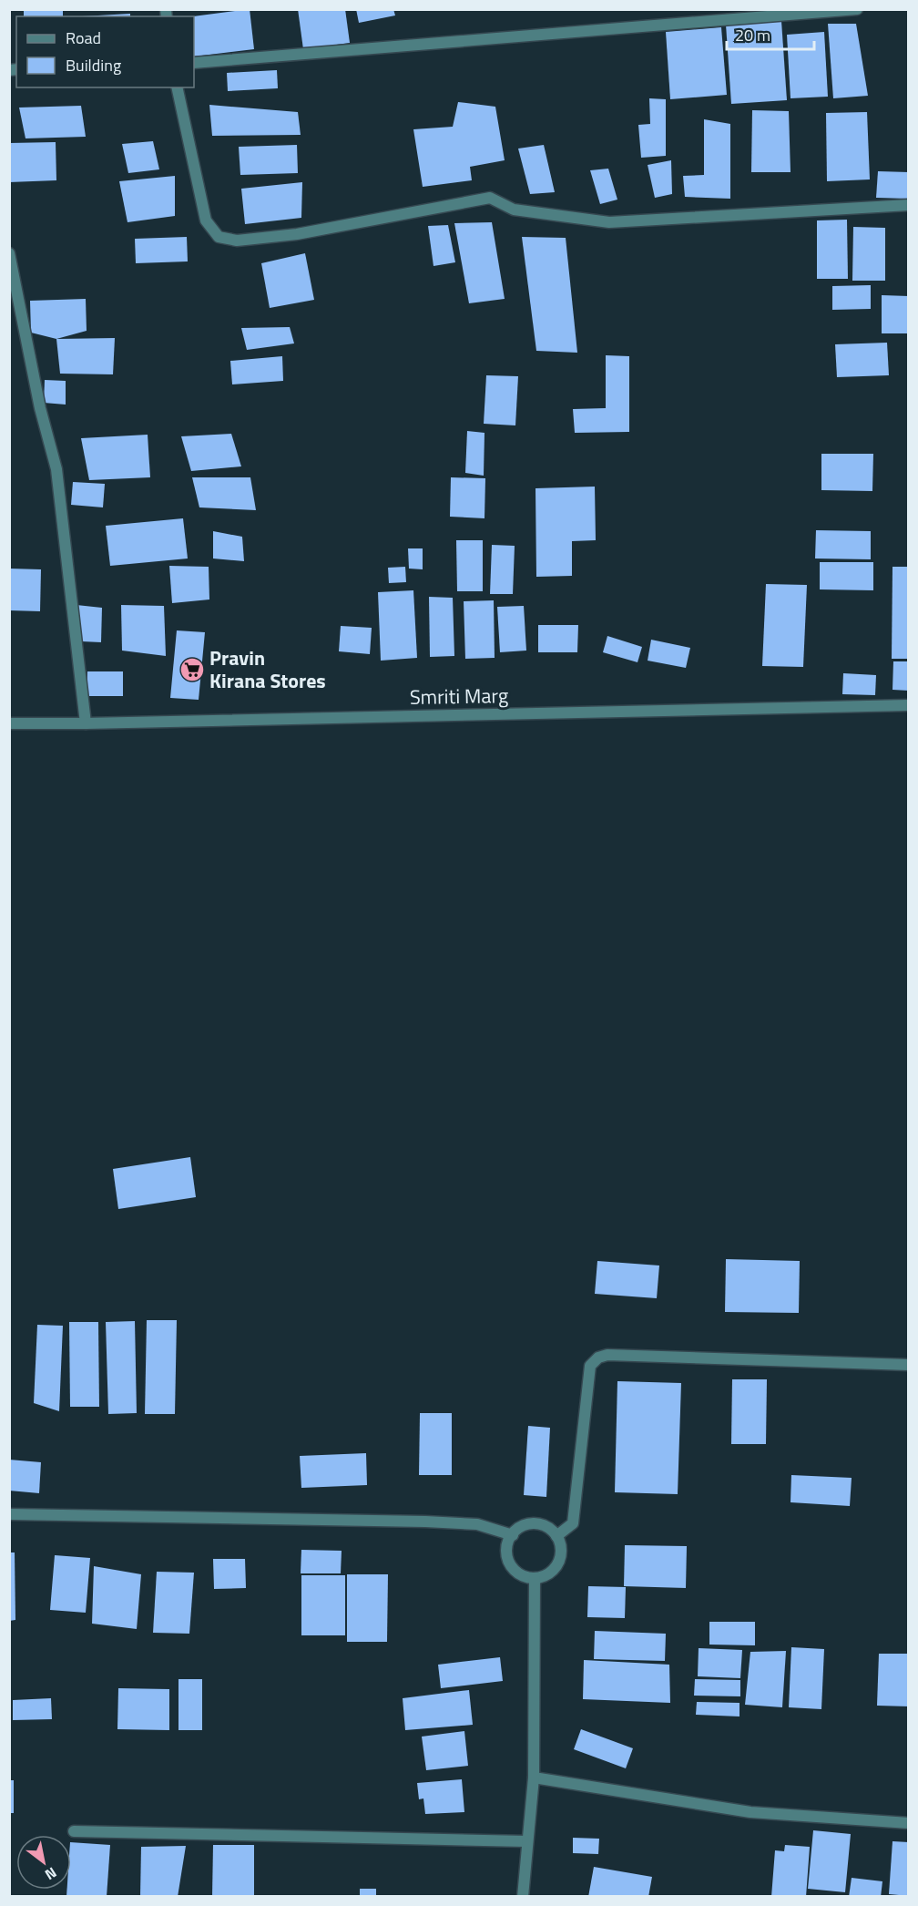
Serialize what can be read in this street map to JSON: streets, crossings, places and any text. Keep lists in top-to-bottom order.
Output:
{
  "streets": {
    "street": ["Smriti Marg"]
  },
  "places": {
    "supermarket": ["Pravin Kirana Stores"]
  },
  "legend": ["Road", "Building"],
  "scale_bar": "20 m",
  "north": "bottom right"
}
